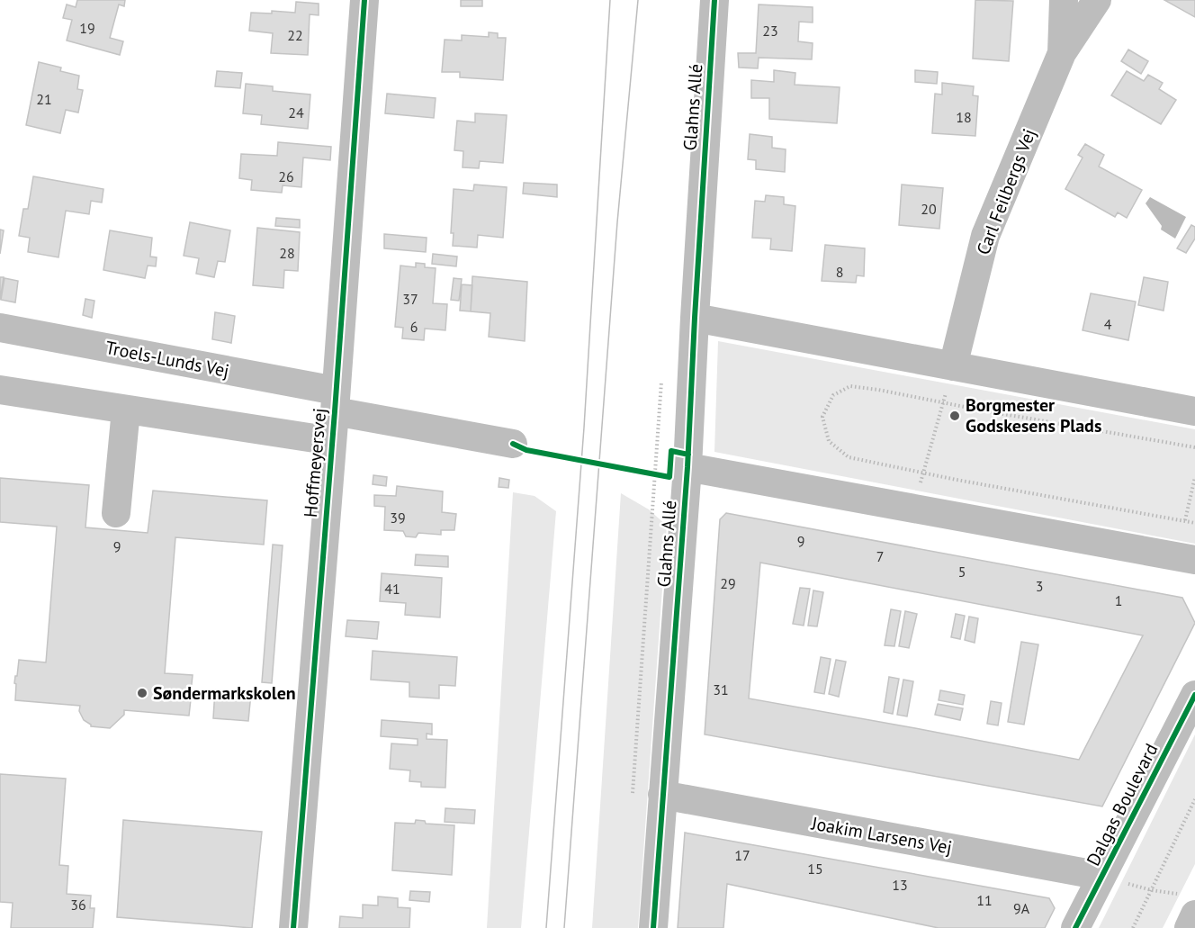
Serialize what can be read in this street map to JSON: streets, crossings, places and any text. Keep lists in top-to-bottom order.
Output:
{
  "streets": {
    "street": [
      "Glahns Allé",
      "Carl Feilbergs Vej",
      "Troels-Lunds Vej",
      "Hoffmeyersvej",
      "Dalgas Boulevard",
      "Joakim Larsens Vej"
    ]
  },
  "crossings": [
    ["Glahns Allé", "Joakim Larsens Vej"],
    ["Troels-Lunds Vej", "Hoffmeyersvej"],
    ["Dalgas Boulevard", "Joakim Larsens Vej"]
  ],
  "places": ["Borgmester Godskesens Plads", "Søndermarkskolen"],
  "house_numbers": [
    "19",
    "23",
    "22",
    "21",
    "24",
    "18",
    "26",
    "20",
    "28",
    "8",
    "37",
    "4",
    "6",
    "39",
    "9",
    "9",
    "7",
    "5",
    "29",
    "3",
    "41",
    "1",
    "31",
    "17",
    "15",
    "13",
    "11",
    "36",
    "9A"
  ]
}
